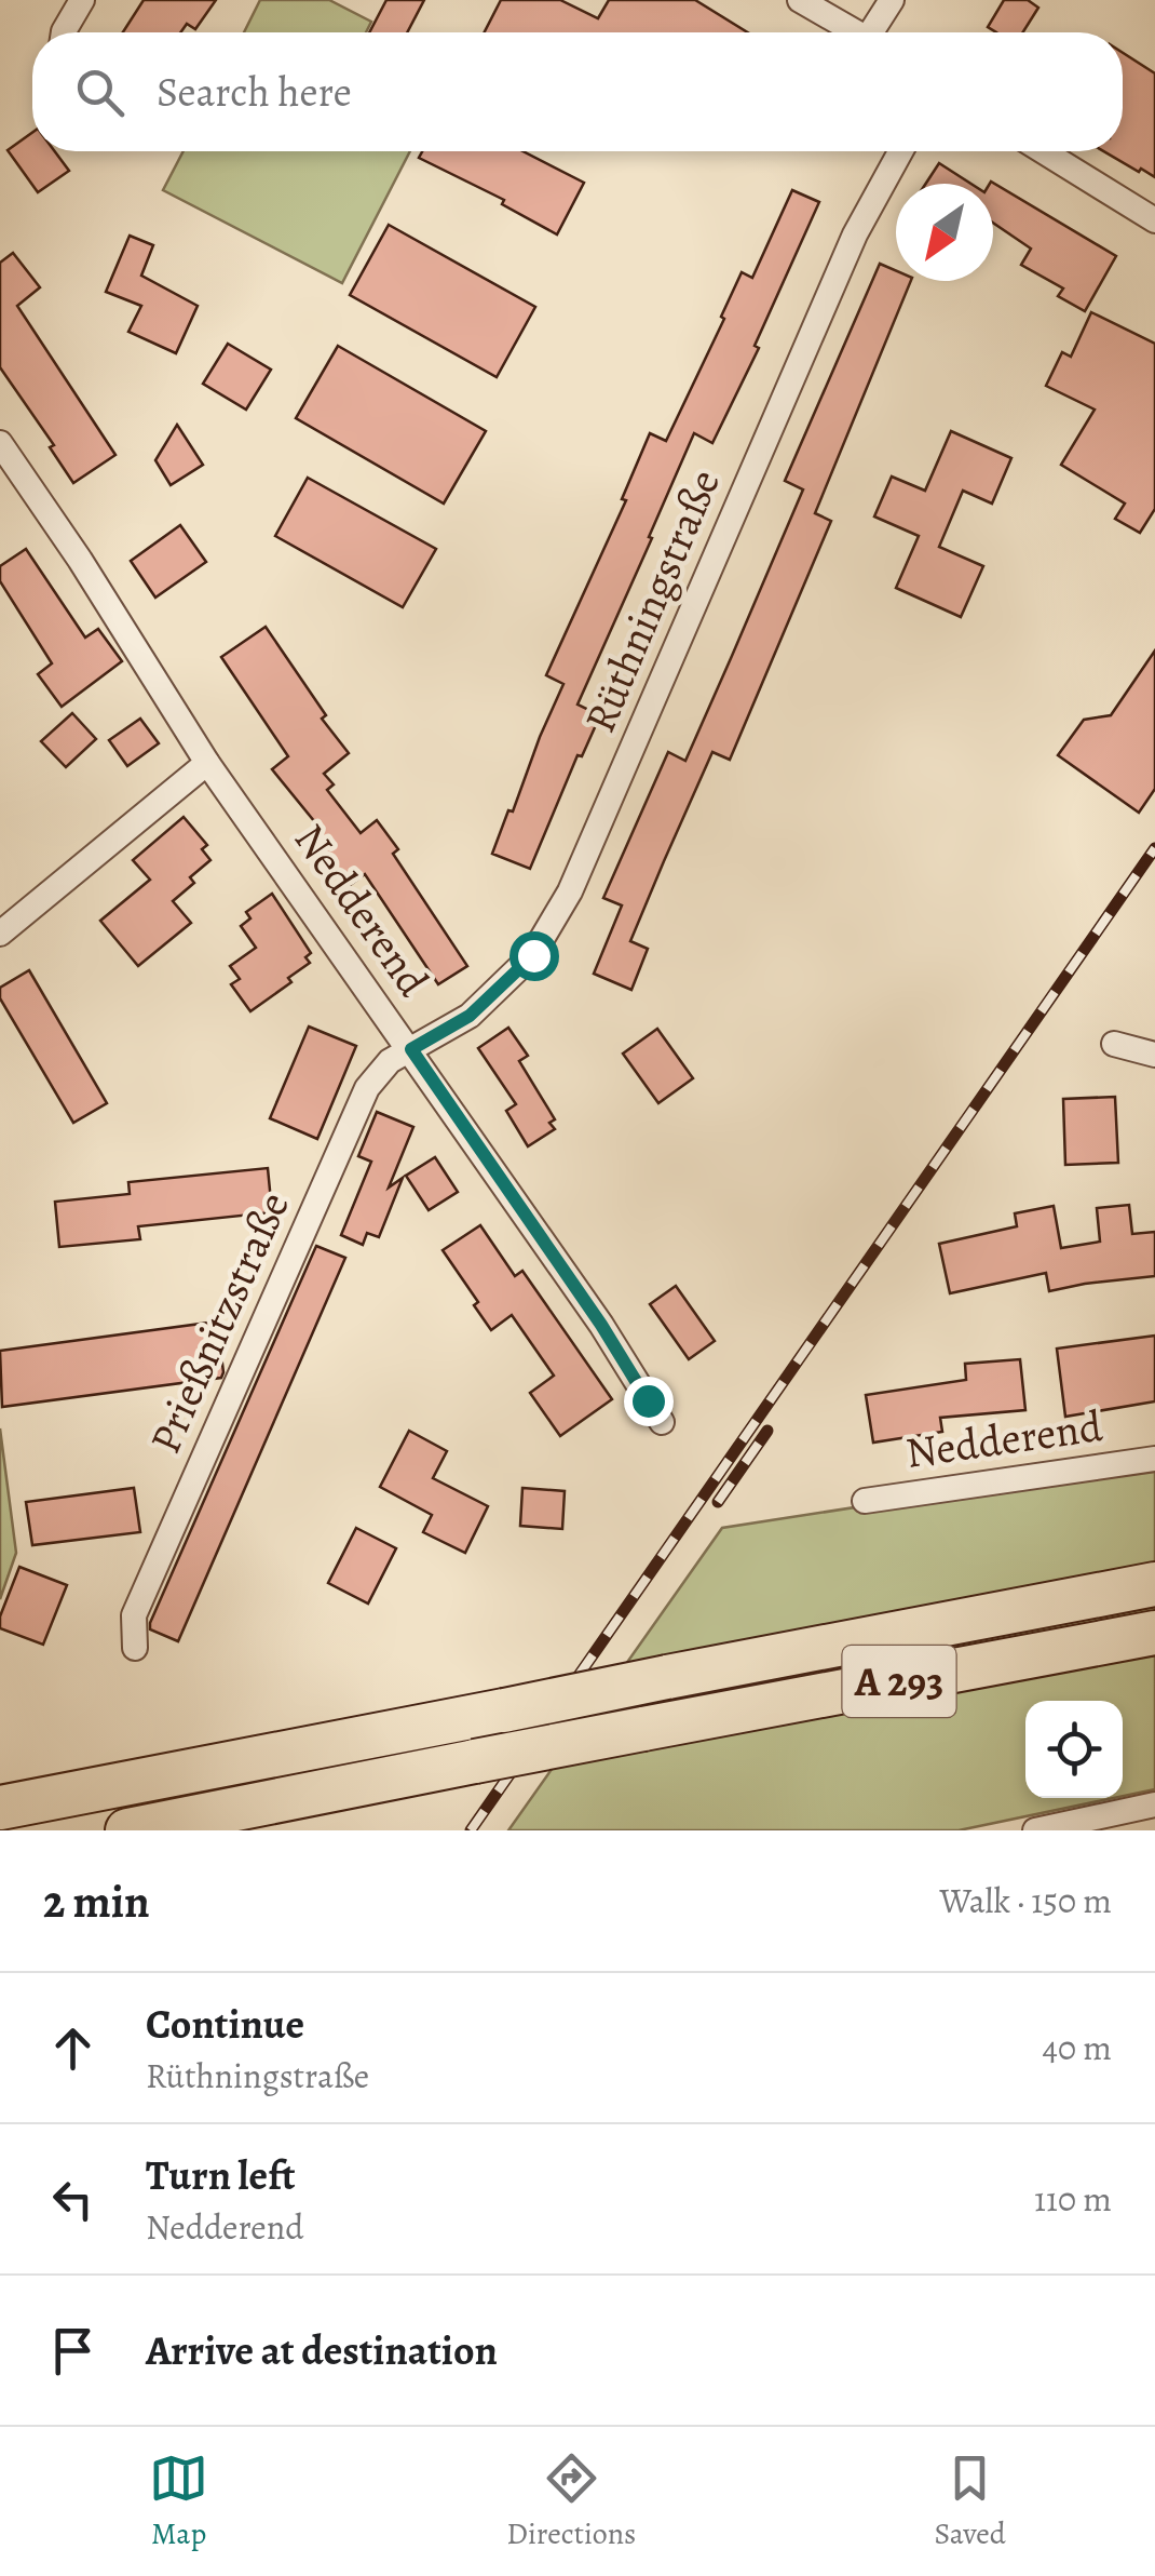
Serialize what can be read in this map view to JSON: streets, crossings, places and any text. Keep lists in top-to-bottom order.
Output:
{
  "streets": {
    "highway": ["A 293"],
    "street": ["Rüthningstraße", "Nedderend", "Prießnitzstraße"]
  },
  "crossings": [
    ["Rüthningstraße", "Nedderend"],
    ["Rüthningstraße", "Prießnitzstraße"],
    ["Nedderend", "Prießnitzstraße"]
  ],
  "north": "bottom left",
  "page": {
    "search": "Search here",
    "heading": ["2 min", "Walk · 150 m"],
    "list": [
      ["Continue", "Rüthningstraße", "40 m"],
      ["Turn left", "Nedderend", "110 m"],
      "Arrive at destination"
    ],
    "nav": ["Map", "Directions", "Saved"]
  }
}
